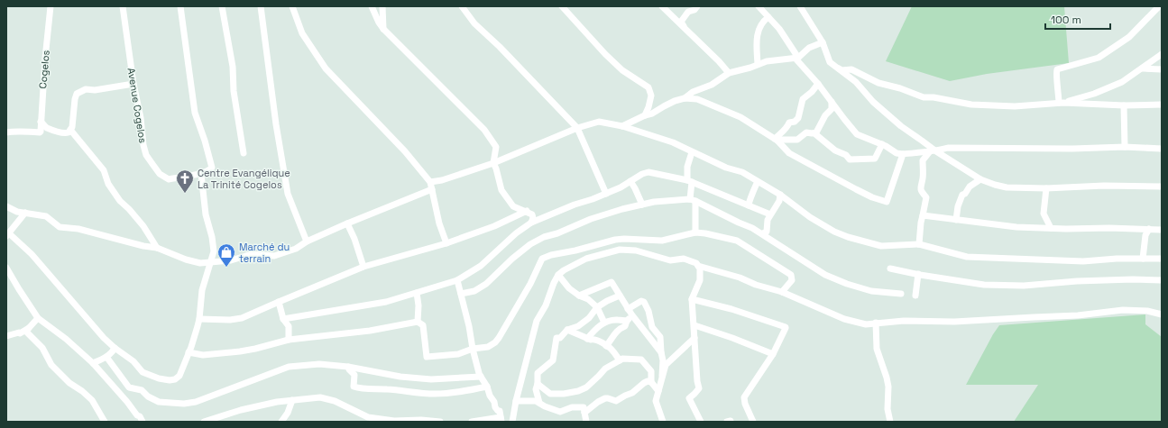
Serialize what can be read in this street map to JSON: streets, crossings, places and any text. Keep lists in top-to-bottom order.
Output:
{
  "streets": {
    "street": ["Cogelos", "Avenue Cogelos"]
  },
  "places": {
    "church": ["Centre Evangélique La Trinité Cogelos"],
    "shop": ["Marché du terrain"]
  },
  "scale_bar": "100 m"
}
